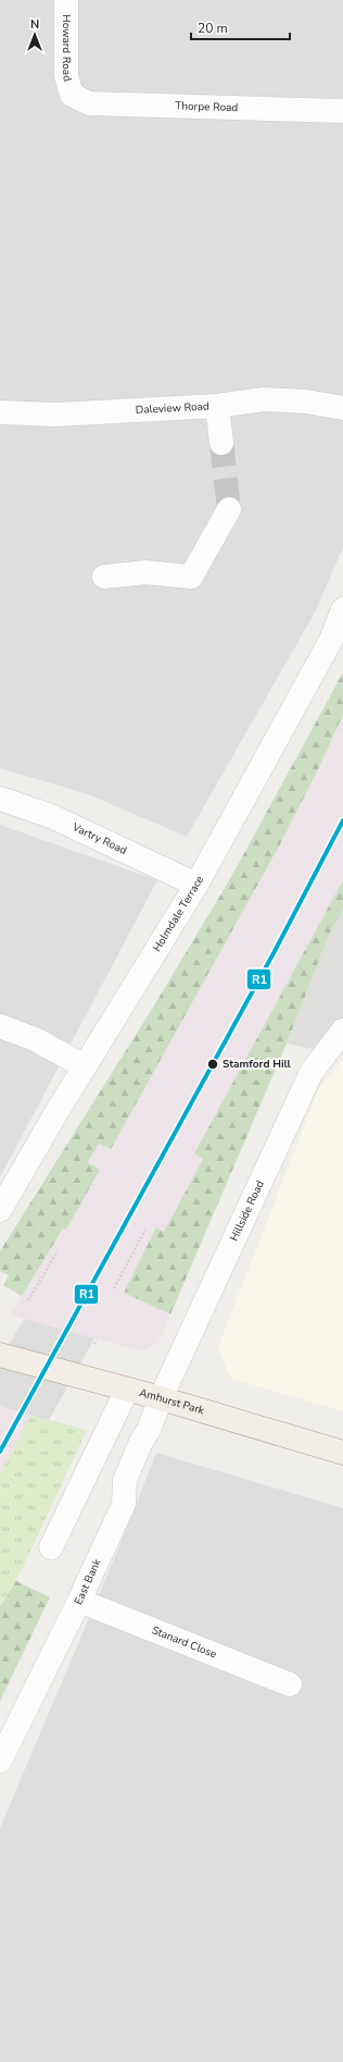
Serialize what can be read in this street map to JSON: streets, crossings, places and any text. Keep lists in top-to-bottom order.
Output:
{
  "streets": {
    "main road": ["Amhurst Park"],
    "street": [
      "Howard Road",
      "Thorpe Road",
      "Daleview Road",
      "Vartry Road",
      "Holmdale Terrace",
      "Hillside Road",
      "East Bank",
      "Stanard Close"
    ]
  },
  "crossings": [
    ["Howard Road", "Thorpe Road"],
    ["Vartry Road", "Holmdale Terrace"],
    ["Hillside Road", "Amhurst Park"],
    ["Hillside Road", "East Bank"],
    ["Amhurst Park", "East Bank"],
    ["East Bank", "Stanard Close"]
  ],
  "places": ["Stamford Hill"],
  "lines": ["transit line R1"],
  "scale_bar": "20 m",
  "north": "top"
}
